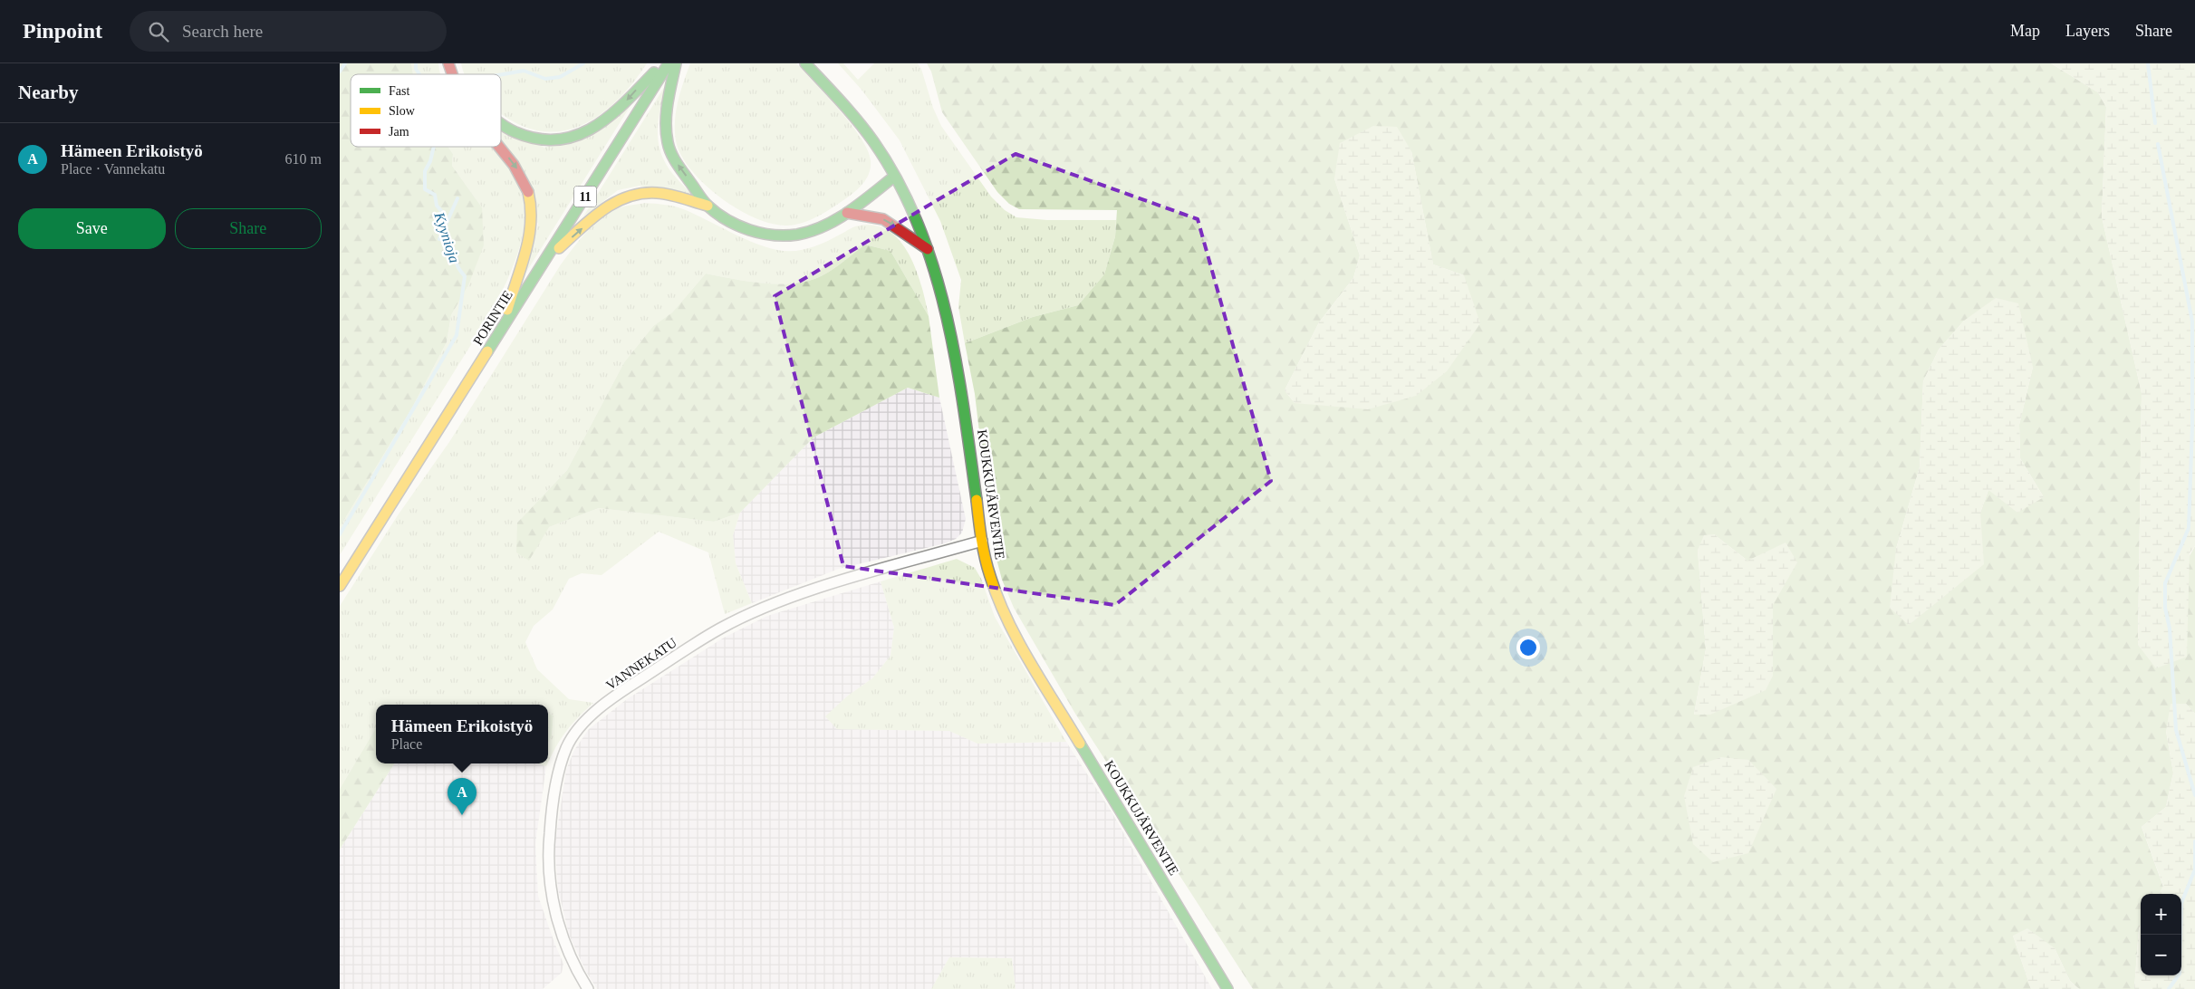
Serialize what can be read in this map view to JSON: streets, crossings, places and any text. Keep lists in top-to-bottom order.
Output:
{
  "streets": {
    "main road": ["11", "PORINTIE", "KOUKKUJÄRVENTIE"],
    "street": ["VANNEKATU"]
  },
  "crossings": [
    ["KOUKKUJÄRVENTIE", "VANNEKATU"]
  ],
  "water": ["Kyynioja"],
  "legend": ["Fast", "Slow", "Jam"],
  "page": {
    "header": "Pinpoint",
    "search": "Search here",
    "nav": ["Map", "Layers", "Share"],
    "heading": "Nearby",
    "list": [
      {
        "mark": "A",
        "name": "Hämeen Erikoistyö",
        "note": "Place · Vannekatu",
        "value": "610 m"
      }
    ],
    "buttons": ["Save", "Share"],
    "popup": ["Hämeen Erikoistyö", "Place"],
    "pins": "A",
    "map_buttons": ["+", "−"]
  }
}
